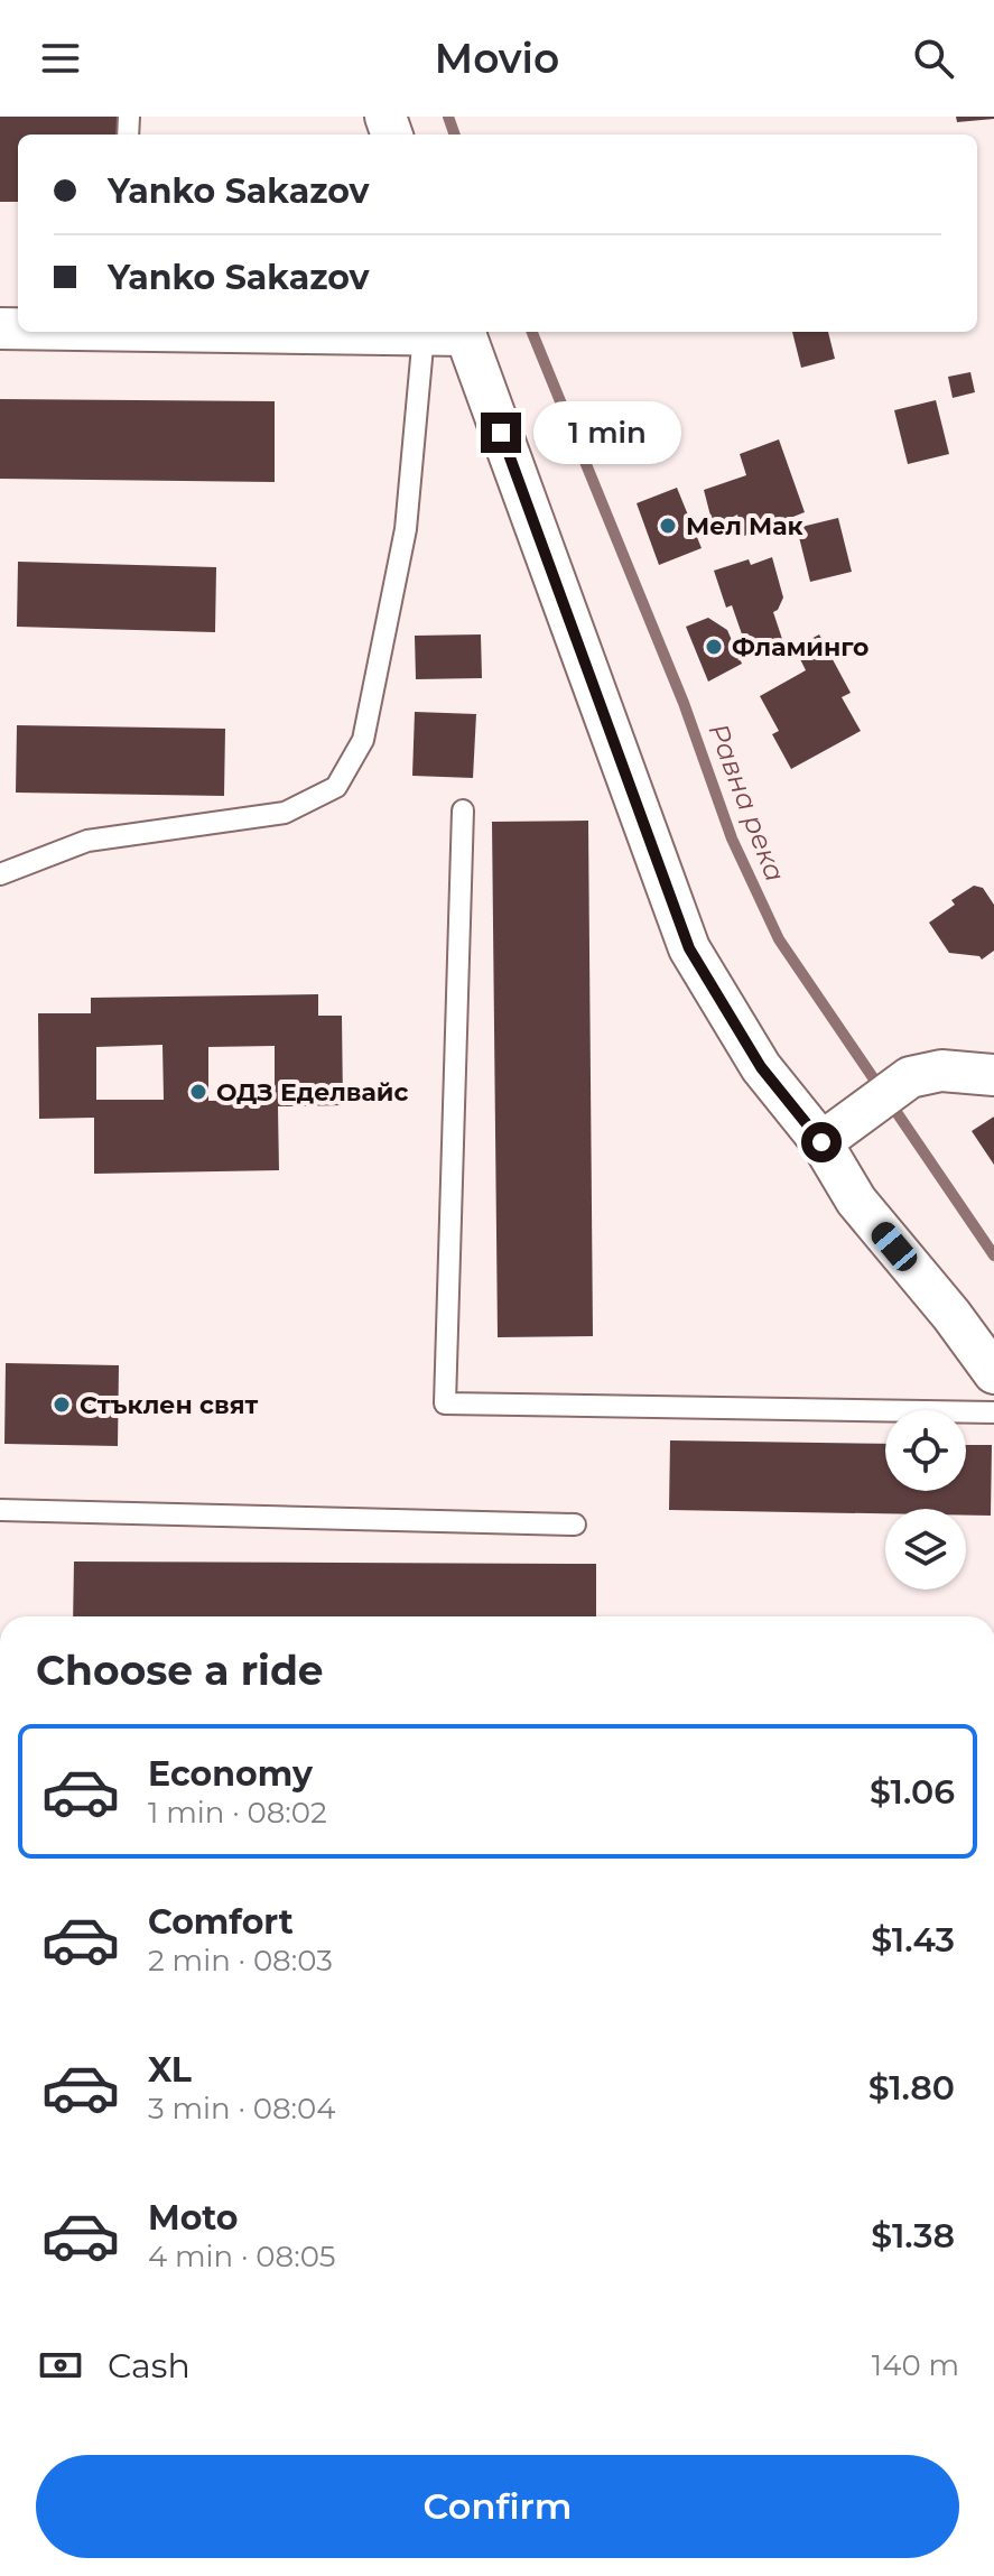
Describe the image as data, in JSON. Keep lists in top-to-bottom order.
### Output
{
  "water": ["Равна река"],
  "places": [
    "Мел Мак",
    "Фламинго",
    "ОДЗ Еделвайс",
    "Стъклен свят"
  ],
  "page": {
    "header": "Movio",
    "banner": ["Yanko Sakazov", "Yanko Sakazov"],
    "bubble": "1 min",
    "heading": "Choose a ride",
    "list": [
      {
        "name": "Economy",
        "note": "1 min · 08:02",
        "value": "$1.06"
      },
      {
        "name": "Comfort",
        "note": "2 min · 08:03",
        "value": "$1.43"
      },
      {
        "name": "XL",
        "note": "3 min · 08:04",
        "value": "$1.80"
      },
      {
        "name": "Moto",
        "note": "4 min · 08:05",
        "value": "$1.38"
      }
    ],
    "pay": ["Cash", "140 m"],
    "buttons": "Confirm"
  }
}
